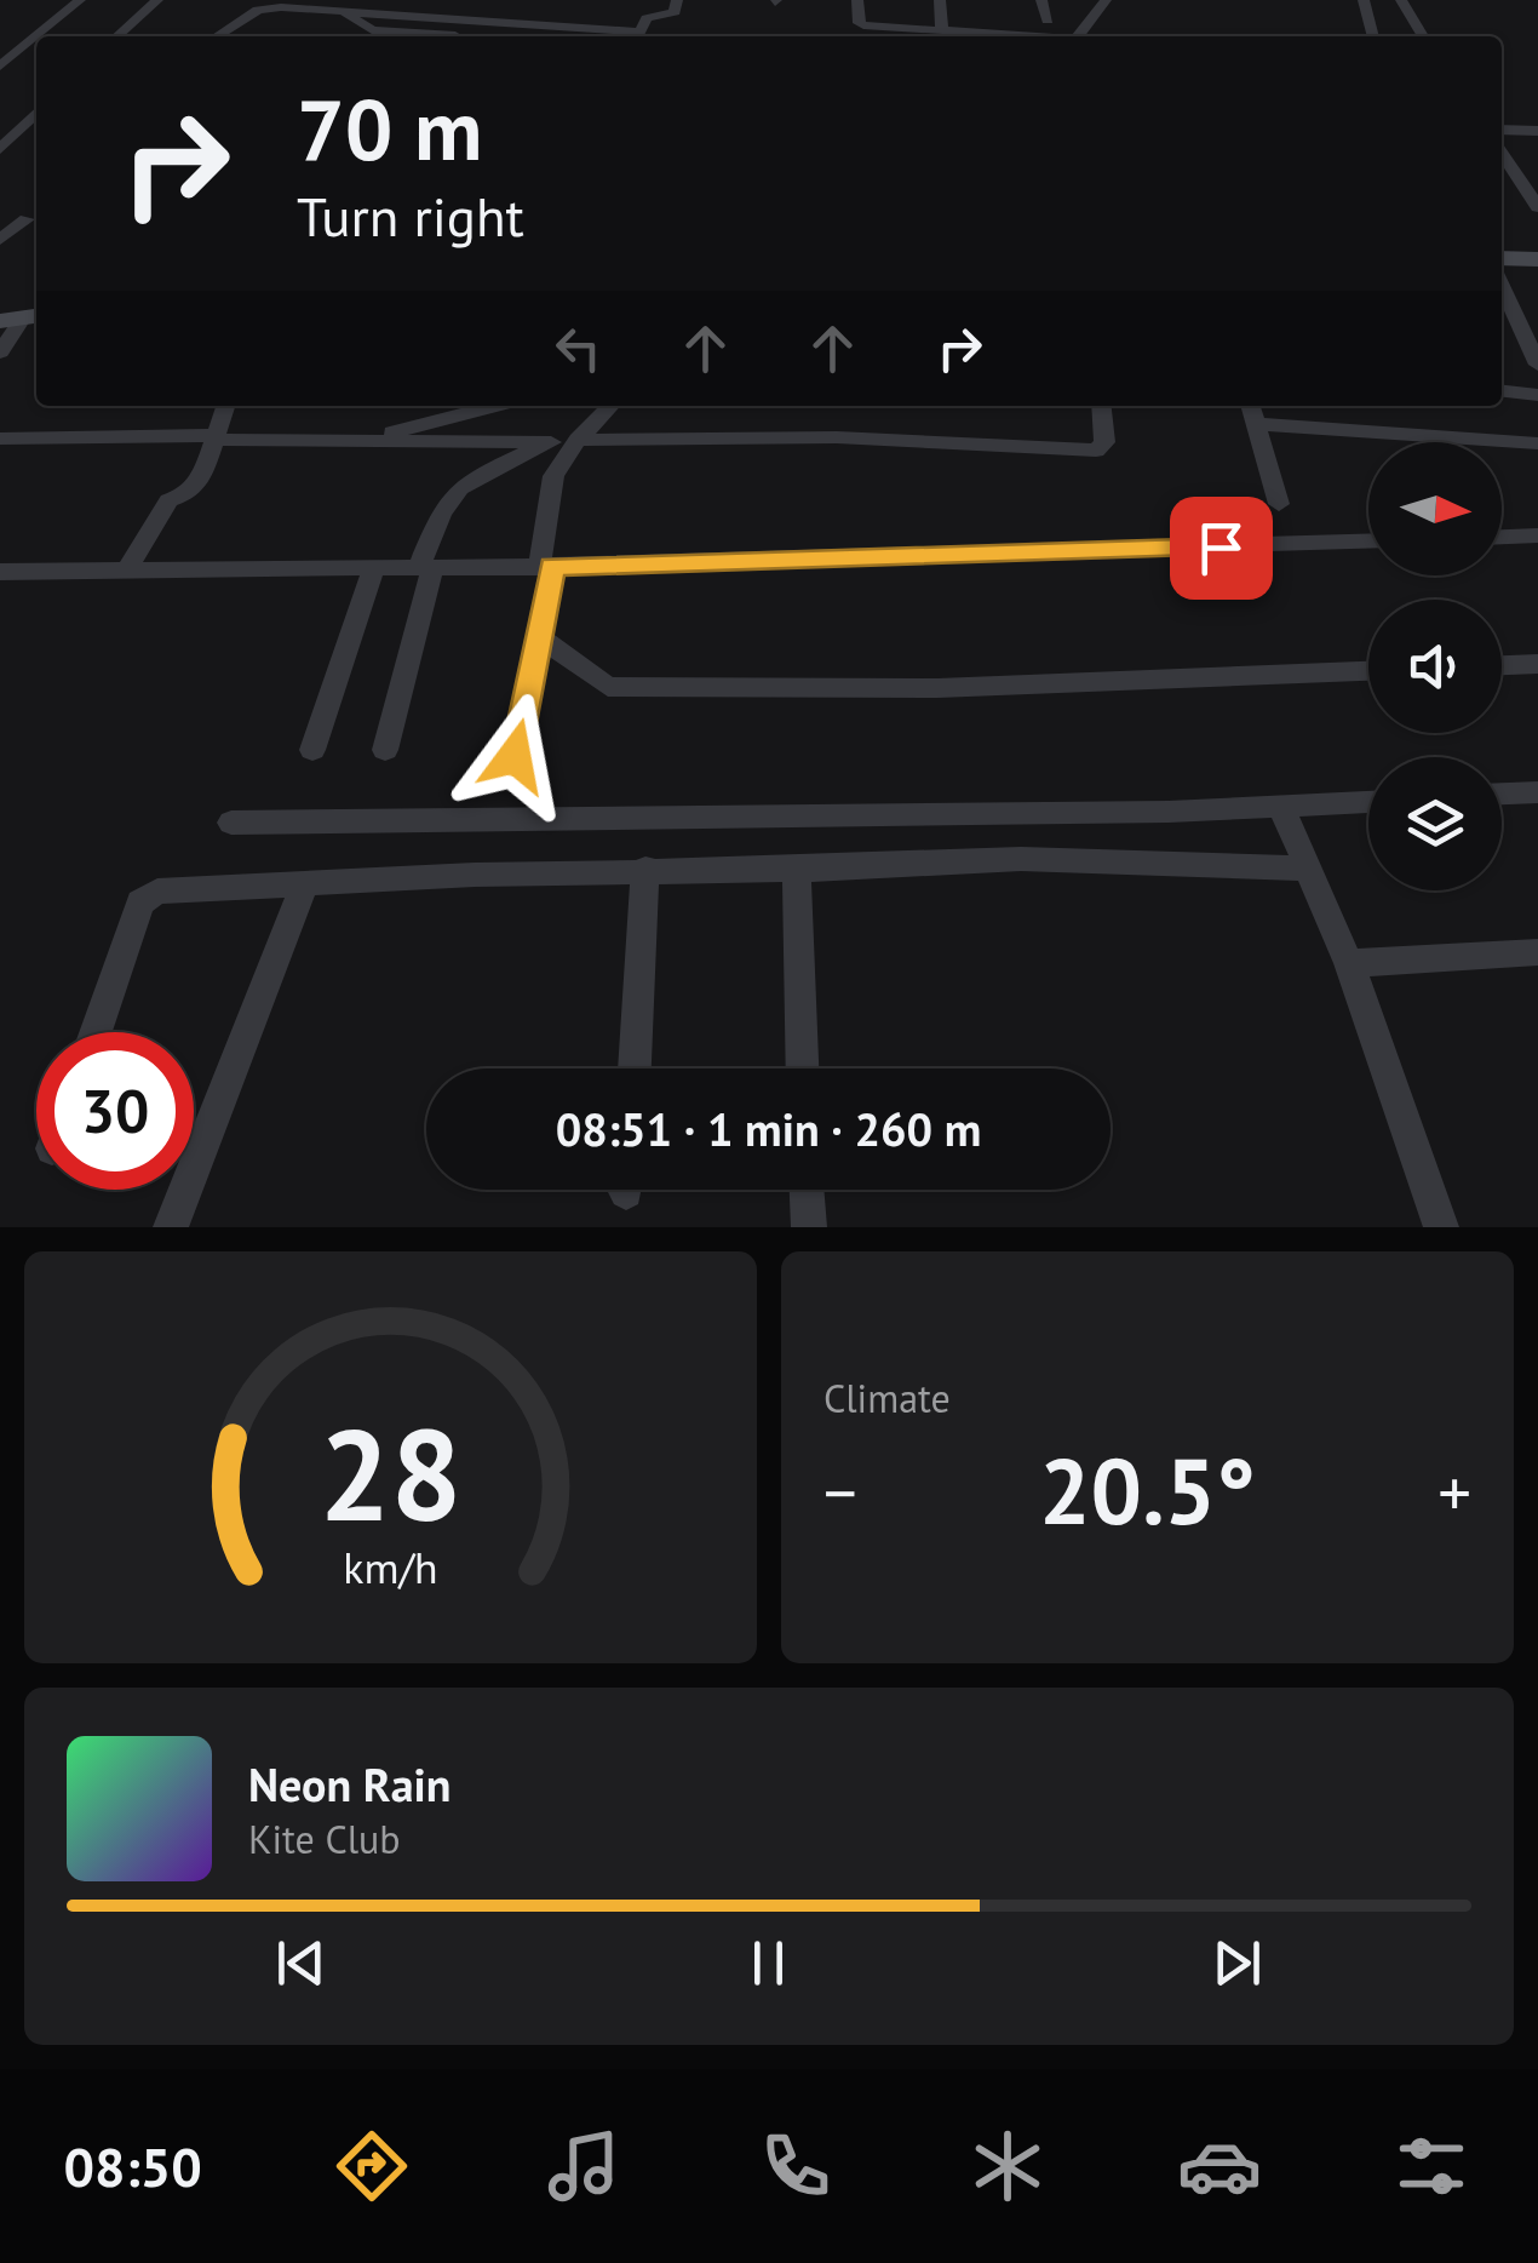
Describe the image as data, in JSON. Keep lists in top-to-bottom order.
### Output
{
  "north": "right",
  "page": {
    "turn": ["70 m", "Turn right"],
    "limit": "30",
    "trip": "08:51 · 1 min · 260 m",
    "tile": "Climate",
    "heat": ["−", "20.5°", "+"],
    "song": ["Neon Rain", "Kite Club"],
    "tabs": "08:50",
    "gauge": ["28", "km/h"]
  }
}
